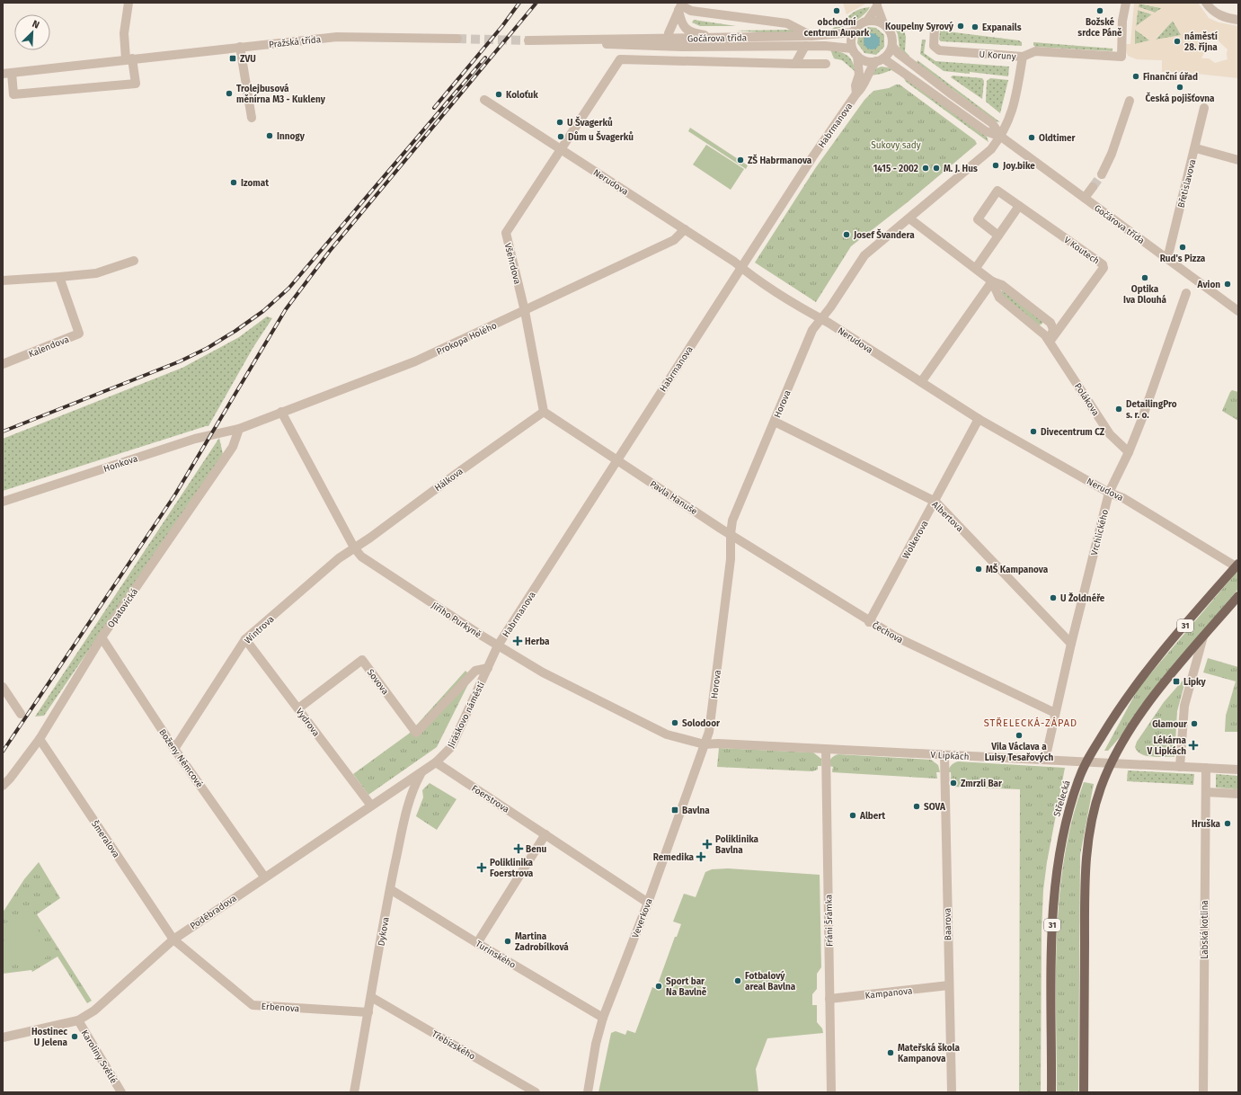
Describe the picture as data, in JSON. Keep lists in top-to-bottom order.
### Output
{
  "streets": {
    "main road": ["31", "Střelecká"],
    "street": [
      "Gočárova třída",
      "Pražská třída",
      "U Koruny",
      "Habrmanova",
      "Nerudova",
      "Břetislavova",
      "V Koutech",
      "Všehrdova",
      "Prokopa Holého",
      "Kalendova",
      "Polákova",
      "Horova",
      "Honkova",
      "Hálkova",
      "Pavla Hanuše",
      "Albertova",
      "Vrchlického",
      "Wolkerova",
      "Opatovická",
      "Jiřího Purkyně",
      "Wintrova",
      "Čechova",
      "Sovova",
      "Jiráskovo náměstí",
      "Vydrova",
      "V Lipkách",
      "Boženy Němcové",
      "Foerstrova",
      "Šmeralova",
      "Poděbradova",
      "Veverkova",
      "Fráni Šrámka",
      "Baarova",
      "Labská kotlina",
      "Dykova",
      "Turinského",
      "Kampanova",
      "Erbenova",
      "Třebízského",
      "Karoliny Světlé"
    ]
  },
  "crossings": [
    ["Gočárova třída", "Habrmanova"],
    ["Gočárova třída", "Břetislavova"],
    ["Gočárova třída", "Horova"],
    ["Habrmanova", "Nerudova"],
    ["Habrmanova", "Pavla Hanuše"],
    ["Habrmanova", "Jiřího Purkyně"],
    ["Habrmanova", "Jiráskovo náměstí"],
    ["Nerudova", "Všehrdova"],
    ["Nerudova", "Prokopa Holého"],
    ["Nerudova", "Horova"],
    ["Nerudova", "Vrchlického"],
    ["Nerudova", "Wolkerova"],
    ["Nerudova", "Střelecká"],
    ["V Koutech", "Polákova"],
    ["Všehrdova", "Prokopa Holého"],
    ["Všehrdova", "Hálkova"],
    ["Prokopa Holého", "Honkova"],
    ["Prokopa Holého", "Opatovická"],
    ["Prokopa Holého", "Jiřího Purkyně"],
    ["Polákova", "Vrchlického"],
    ["Horova", "Pavla Hanuše"],
    ["Horova", "Albertova"],
    ["Horova", "Jiřího Purkyně"],
    ["Horova", "Čechova"],
    ["Horova", "V Lipkách"],
    ["Horova", "Veverkova"],
    ["Honkova", "Opatovická"],
    ["Hálkova", "Jiřího Purkyně"],
    ["Hálkova", "Wintrova"],
    ["Pavla Hanuše", "Čechova"],
    ["Albertova", "Vrchlického"],
    ["Albertova", "Wolkerova"],
    ["Vrchlického", "Čechova"],
    ["Vrchlického", "V Lipkách"],
    ["Wolkerova", "Čechova"],
    ["Opatovická", "Boženy Němcové"],
    ["Opatovická", "Šmeralova"],
    ["Jiřího Purkyně", "Wintrova"],
    ["Jiřího Purkyně", "Jiráskovo náměstí"],
    ["Jiřího Purkyně", "V Lipkách"],
    ["Jiřího Purkyně", "Veverkova"],
    ["31", "V Lipkách"],
    ["Wintrova", "Vydrova"],
    ["Wintrova", "Boženy Němcové"],
    ["Sovova", "Jiráskovo náměstí"],
    ["Sovova", "Vydrova"],
    ["Jiráskovo náměstí", "Foerstrova"],
    ["Jiráskovo náměstí", "Poděbradova"],
    ["Jiráskovo náměstí", "Dykova"],
    ["Vydrova", "Poděbradova"],
    ["V Lipkách", "Střelecká"],
    ["V Lipkách", "Veverkova"],
    ["V Lipkách", "Fráni Šrámka"],
    ["V Lipkách", "Baarova"],
    ["V Lipkách", "Labská kotlina"],
    ["Boženy Němcové", "Poděbradova"],
    ["Foerstrova", "Veverkova"],
    ["Šmeralova", "Poděbradova"],
    ["Šmeralova", "Erbenova"],
    ["Poděbradova", "Dykova"],
    ["Poděbradova", "Erbenova"],
    ["Poděbradova", "Karoliny Světlé"],
    ["Veverkova", "Turinského"],
    ["Fráni Šrámka", "Kampanova"],
    ["Baarova", "Kampanova"],
    ["Dykova", "Turinského"],
    ["Dykova", "Erbenova"],
    ["Dykova", "Třebízského"]
  ],
  "districts": ["STŘELECKÁ-ZÁPAD"],
  "parks": ["Sukovy sady"],
  "places": {
    "other": [
      "obchodní centrum Aupark",
      "Božské srdce Páně",
      "Koupelny Syrový",
      "Expanails",
      "náměstí 28. října",
      "Finanční úřad",
      "Česká pojišťovna",
      "Trolejbusová měnírna M3 - Kukleny",
      "Koloťuk",
      "U Švagerků",
      "Innogy",
      "Dům u Švagerků",
      "Oldtimer",
      "ZŠ Habrmanova",
      "Joy.bike",
      "1415 - 2002",
      "M. J. Hus",
      "Izomat",
      "Josef Švandera",
      "Rud's Pizza",
      "Optika Iva Dlouhá",
      "Avion",
      "DetailingPro s. r. o.",
      "Divecentrum CZ",
      "MŠ Kampanova",
      "U Žoldnéře",
      "Solodoor",
      "Glamour",
      "Vila Václava a Luisy Tesařových",
      "Zmrzli Bar",
      "SOVA",
      "Albert",
      "Hruška",
      "Martina Zadrobílková",
      "Fotbalový areal Bavlna",
      "Sport bar Na Bavlně",
      "Hostinec U Jelena",
      "Mateřská škola Kampanova"
    ],
    "transit": ["ZVU", "Lipky", "Bavlna"],
    "health": [
      "Herba",
      "Lékárna V Lipkách",
      "Poliklinika Bavlna",
      "Benu",
      "Remedika",
      "Poliklinika Foerstrova"
    ]
  },
  "north": "top right"
}
